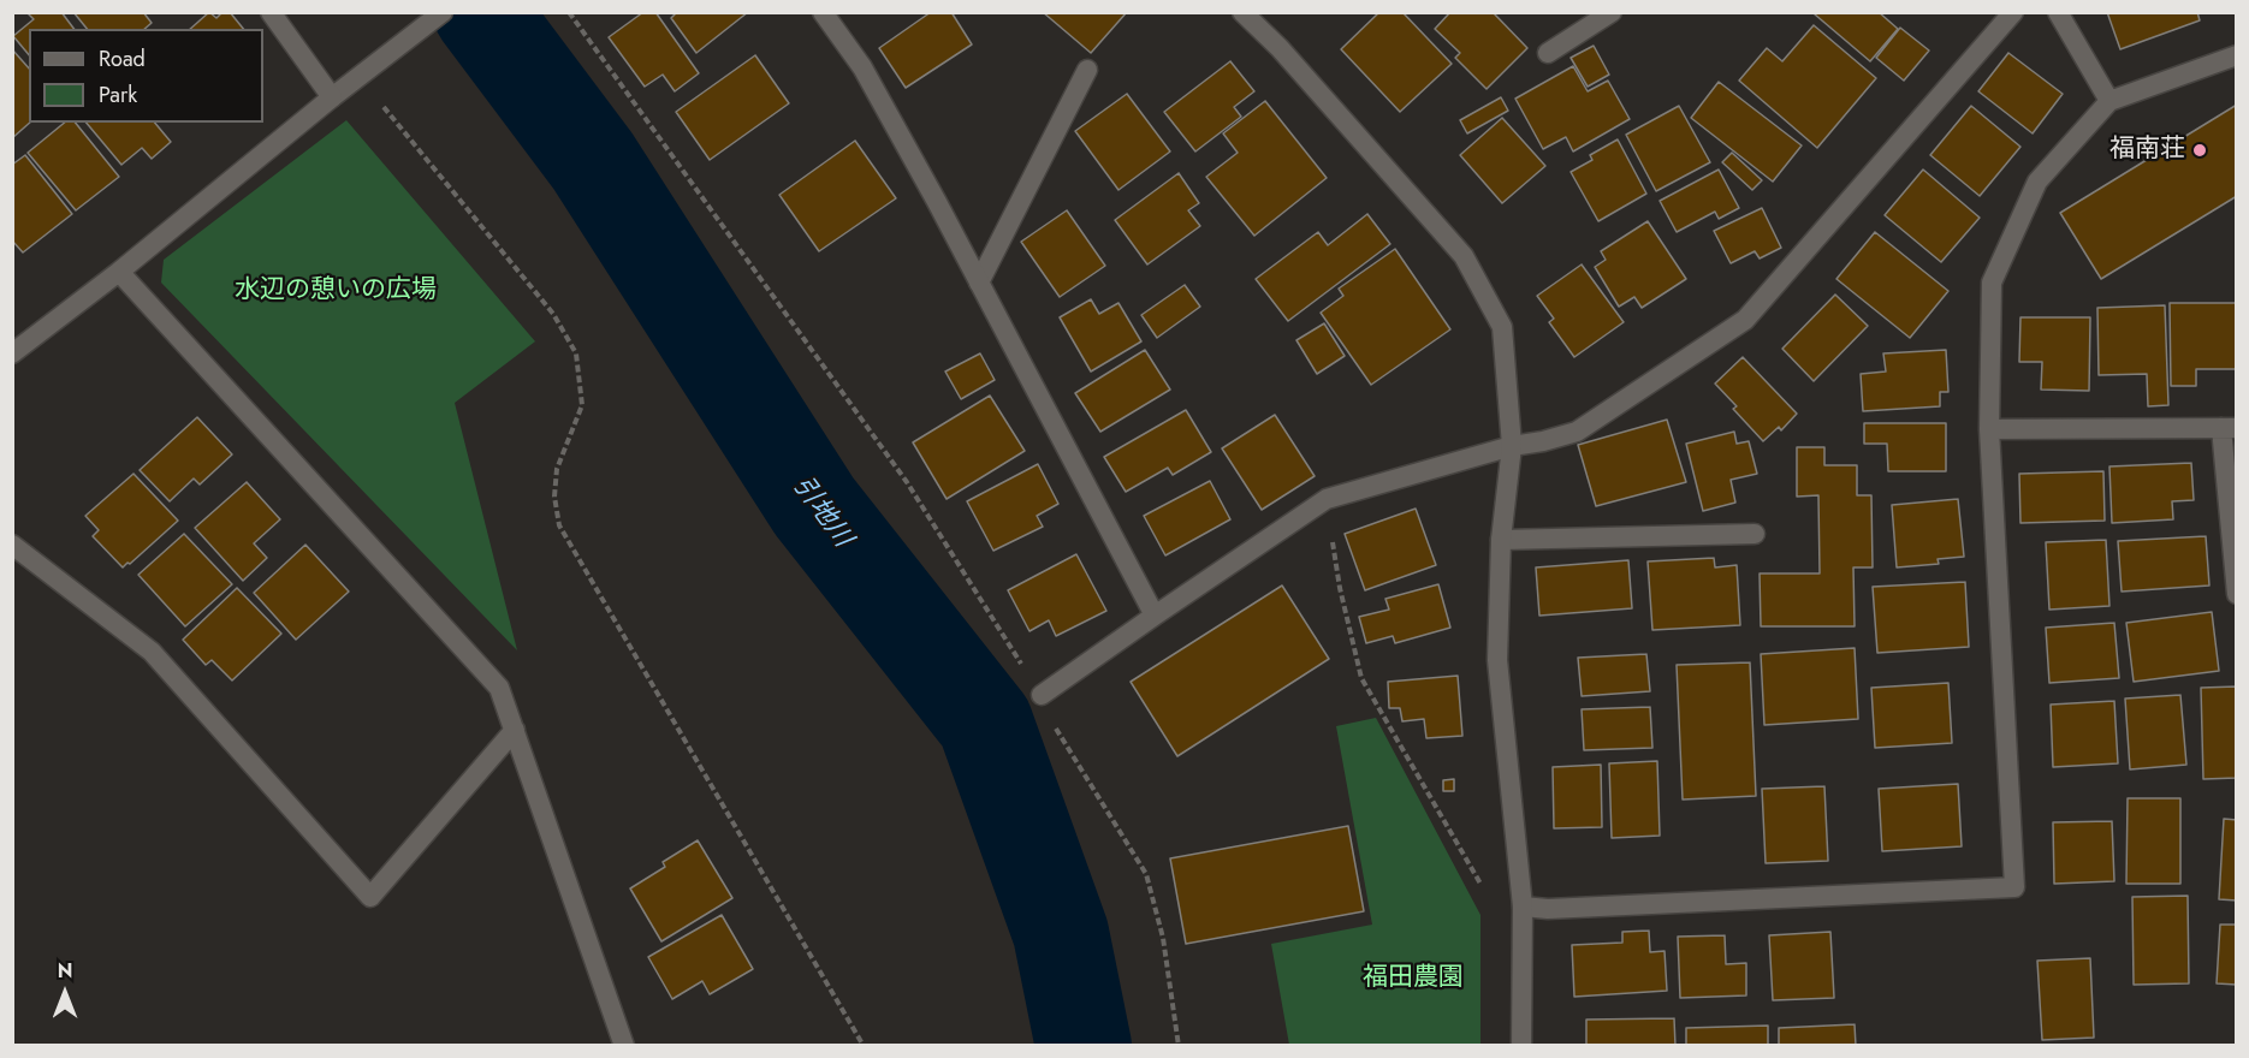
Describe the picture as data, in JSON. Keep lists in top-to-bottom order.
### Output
{
  "water": ["引地川"],
  "parks": ["水辺の憩いの広場", "福田農園"],
  "places": ["福南荘"],
  "legend": ["Road", "Park"],
  "north": "top"
}
